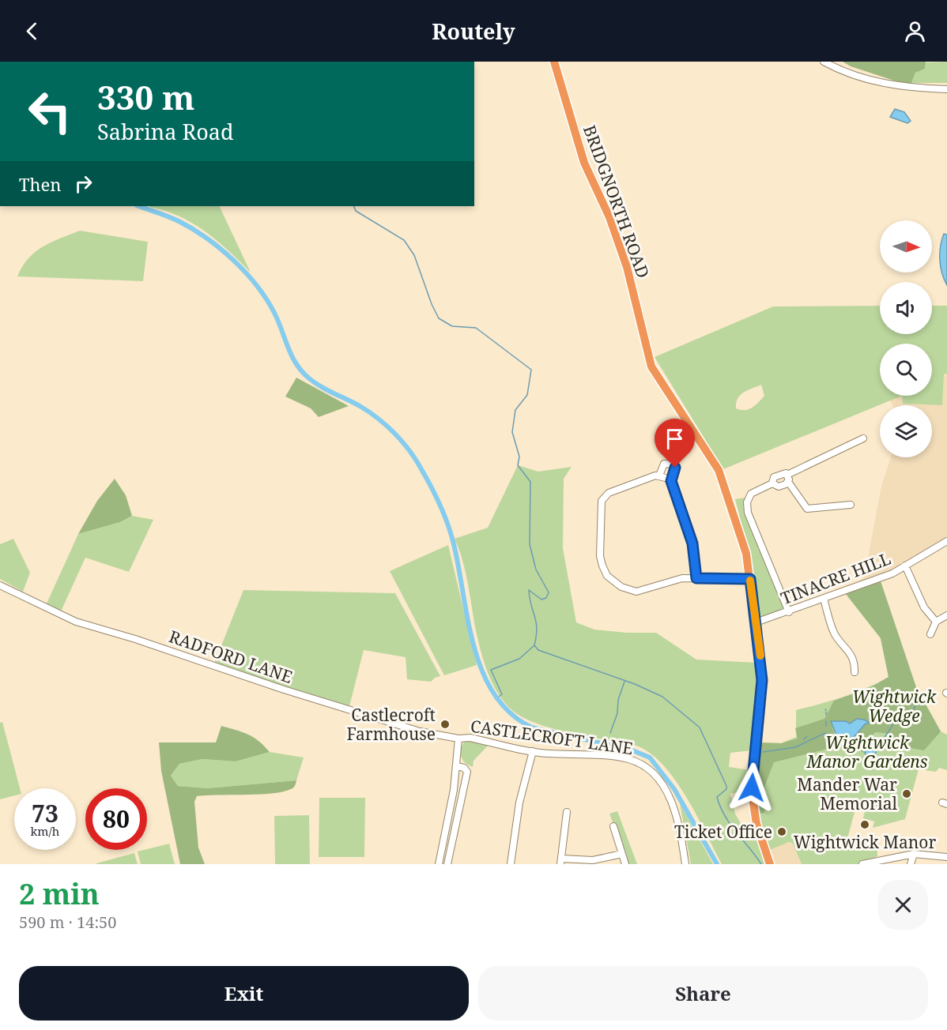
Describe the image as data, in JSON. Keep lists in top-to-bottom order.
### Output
{
  "streets": {
    "highway": ["BRIDGNORTH ROAD"],
    "street": ["TINACRE HILL", "RADFORD LANE", "CASTLECROFT LANE"]
  },
  "crossings": [
    ["BRIDGNORTH ROAD", "TINACRE HILL"],
    ["RADFORD LANE", "CASTLECROFT LANE"]
  ],
  "parks": ["Wightwick Wedge", "Wightwick Manor Gardens"],
  "places": [
    "Castlecroft Farmhouse",
    "Mander War Memorial",
    "Wightwick Manor",
    "Ticket Office"
  ],
  "north": "right",
  "page": {
    "header": "Routely",
    "turn": ["330 m", "Sabrina Road"],
    "then": "Then",
    "speed": "73 km/h",
    "limit": "80",
    "heading": ["2 min", "590 m · 14:50"],
    "buttons": ["Exit", "Share"]
  }
}
